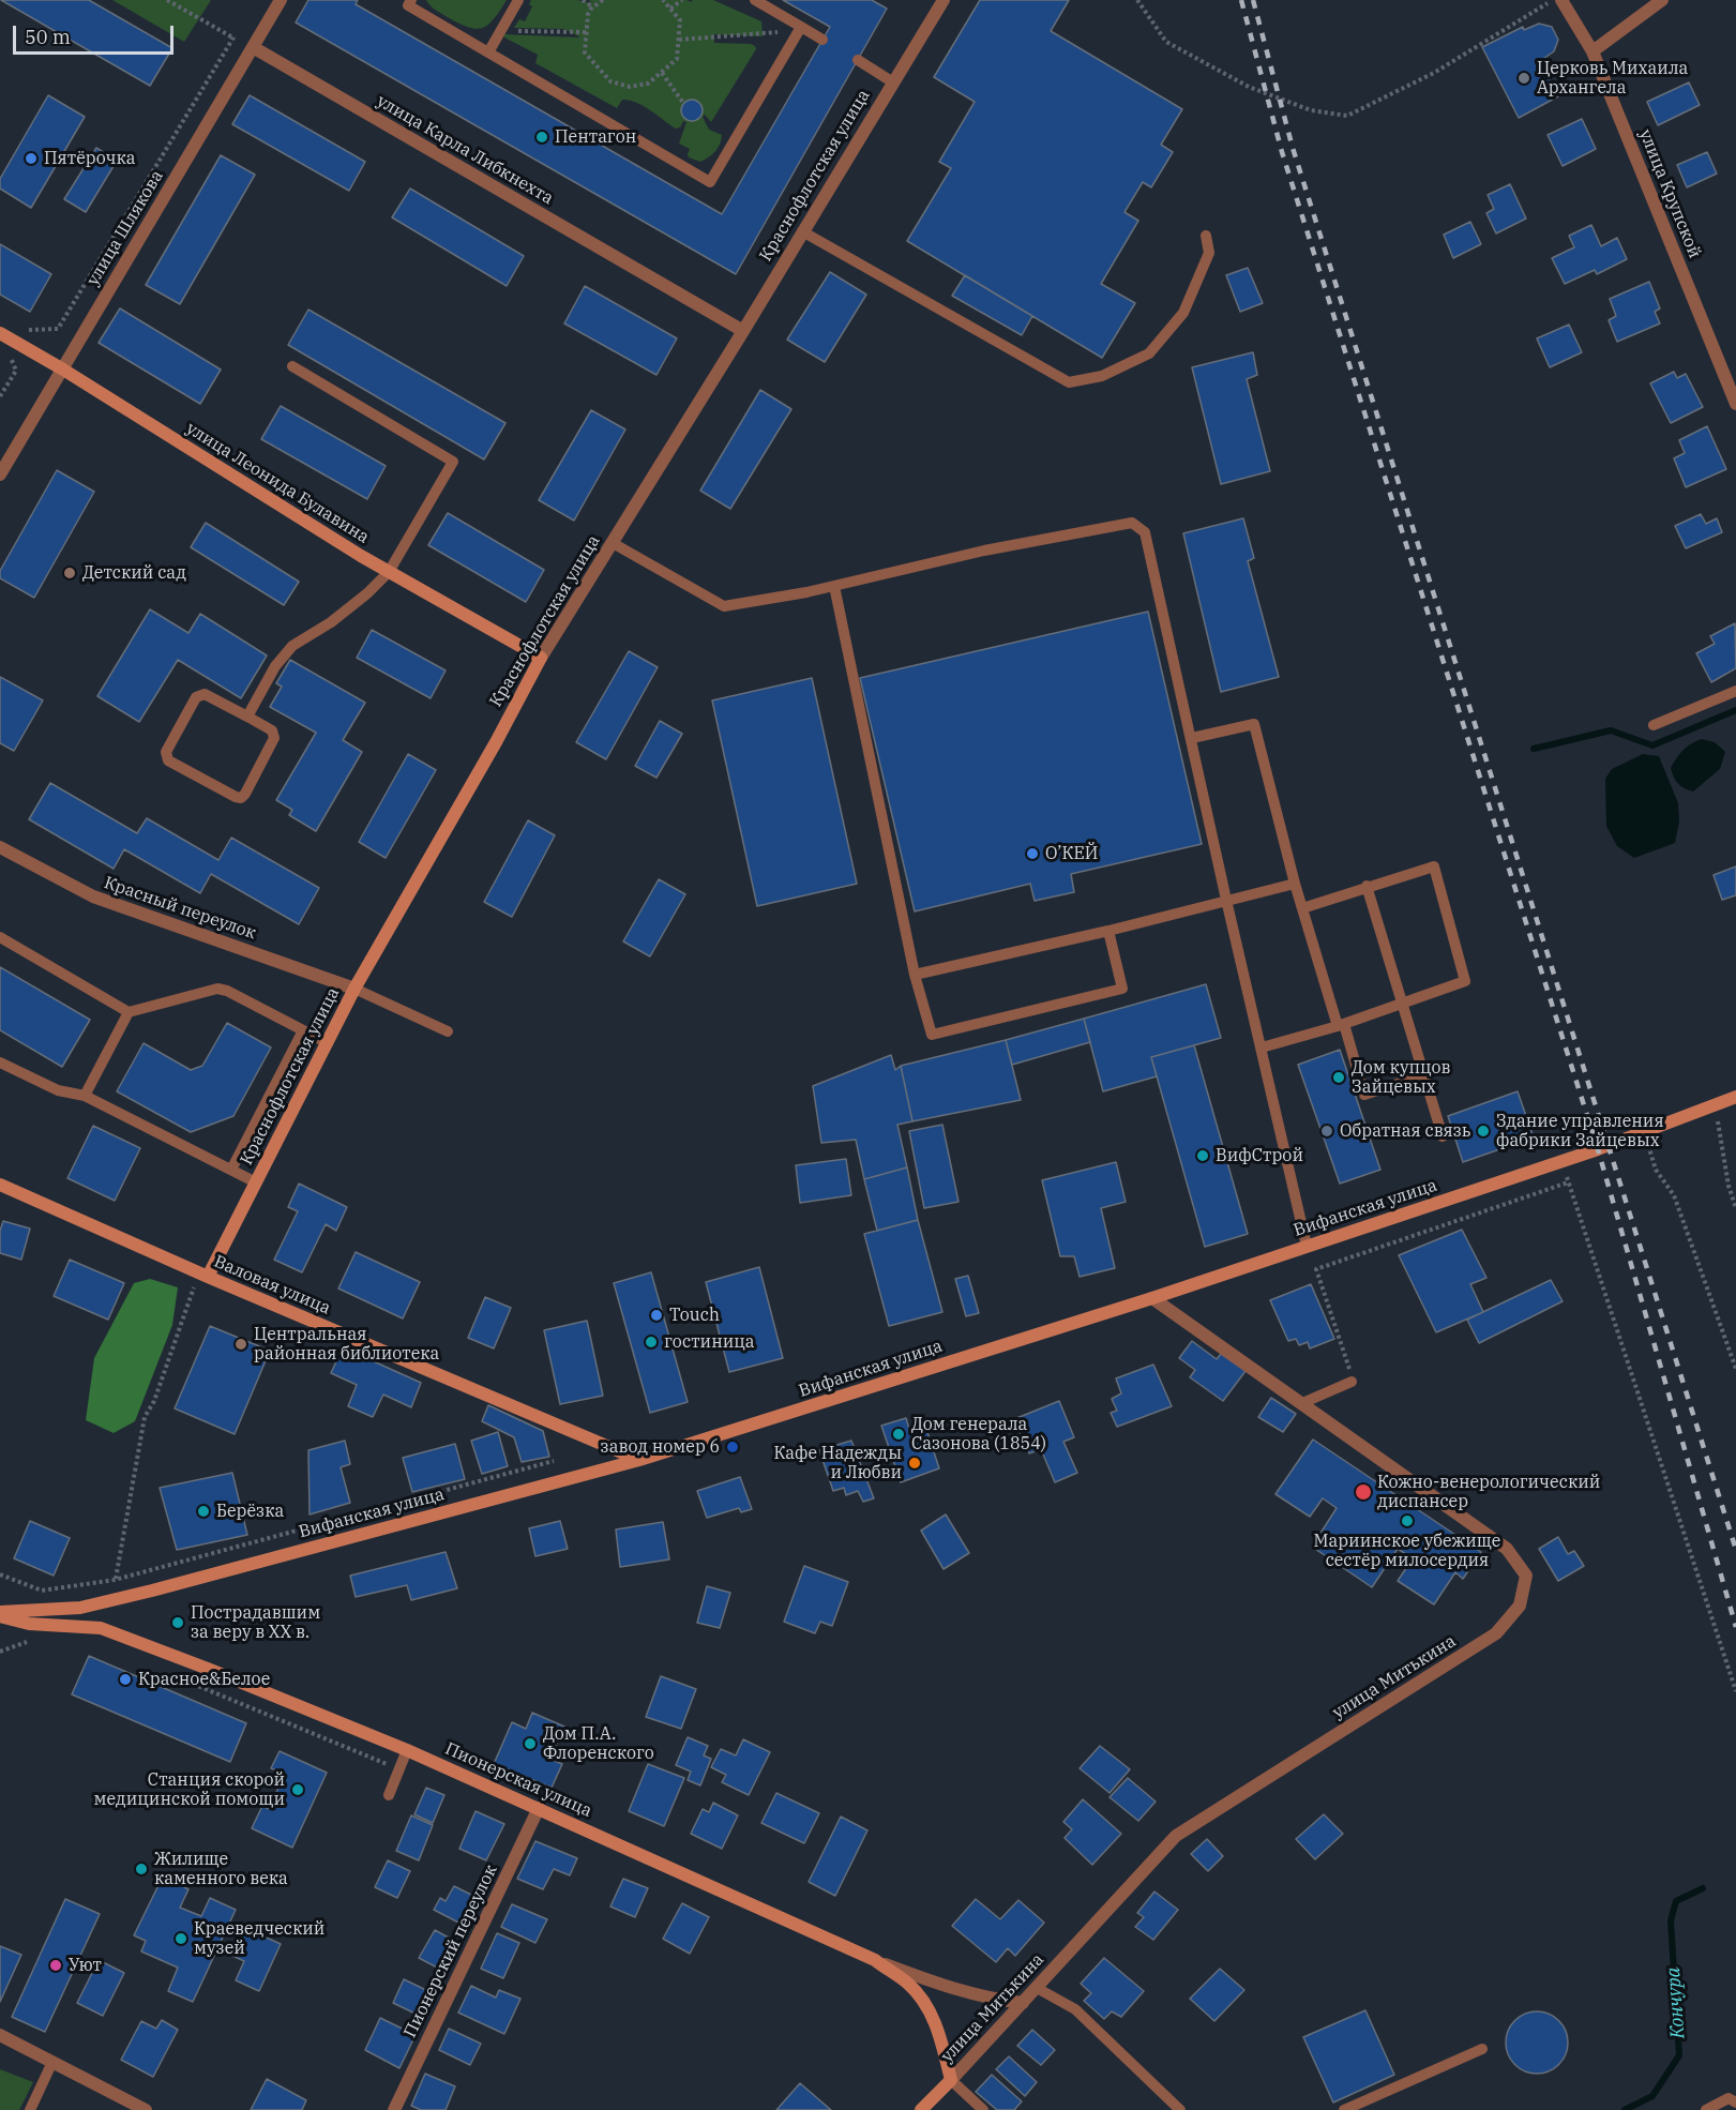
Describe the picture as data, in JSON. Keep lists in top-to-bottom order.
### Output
{
  "streets": {
    "main road": [
      "Краснофлотская улица",
      "улица Леонида Булавина",
      "Вифанская улица",
      "Валовая улица",
      "улица Митькина",
      "Пионерская улица"
    ],
    "street": [
      "улица Карла Либкнехта",
      "улица Крупской",
      "улица Шлякова",
      "Красный переулок",
      "Пионерский переулок"
    ]
  },
  "crossings": [
    ["улица Карла Либкнехта", "Краснофлотская улица"],
    ["улица Карла Либкнехта", "улица Шлякова"],
    ["Краснофлотская улица", "улица Леонида Булавина"],
    ["Краснофлотская улица", "Красный переулок"],
    ["Краснофлотская улица", "Валовая улица"],
    ["улица Шлякова", "улица Леонида Булавина"],
    ["Вифанская улица", "Валовая улица"],
    ["Вифанская улица", "улица Митькина"],
    ["Вифанская улица", "Пионерская улица"],
    ["улица Митькина", "Пионерская улица"],
    ["Пионерская улица", "Пионерский переулок"]
  ],
  "water": ["Кончура"],
  "places": [
    "Церковь Михаила Архангела",
    "Пентагон",
    "Пятёрочка",
    "Детский сад",
    "О’КЕЙ",
    "Дом купцов Зайцевых",
    "Обратная связь",
    "Здание управления фабрики Зайцевых",
    "ВифСтрой",
    "Touch",
    "гостиница",
    "Центральная районная библиотека",
    "Дом генерала Сазонова (1854)",
    "завод номер 6",
    "Кафе Надежды и Любви",
    "Кожно-венерологический диспансер",
    "Берёзка",
    "Мариинское убежище сестёр милосердия",
    "Пострадавшим за веру в XX в.",
    "Красное&Белое",
    "Дом П.А. Флоренского",
    "Станция скорой медицинской помощи",
    "Жилище каменного века",
    "Краеведческий музей",
    "Уют"
  ],
  "scale_bar": "50 m"
}
